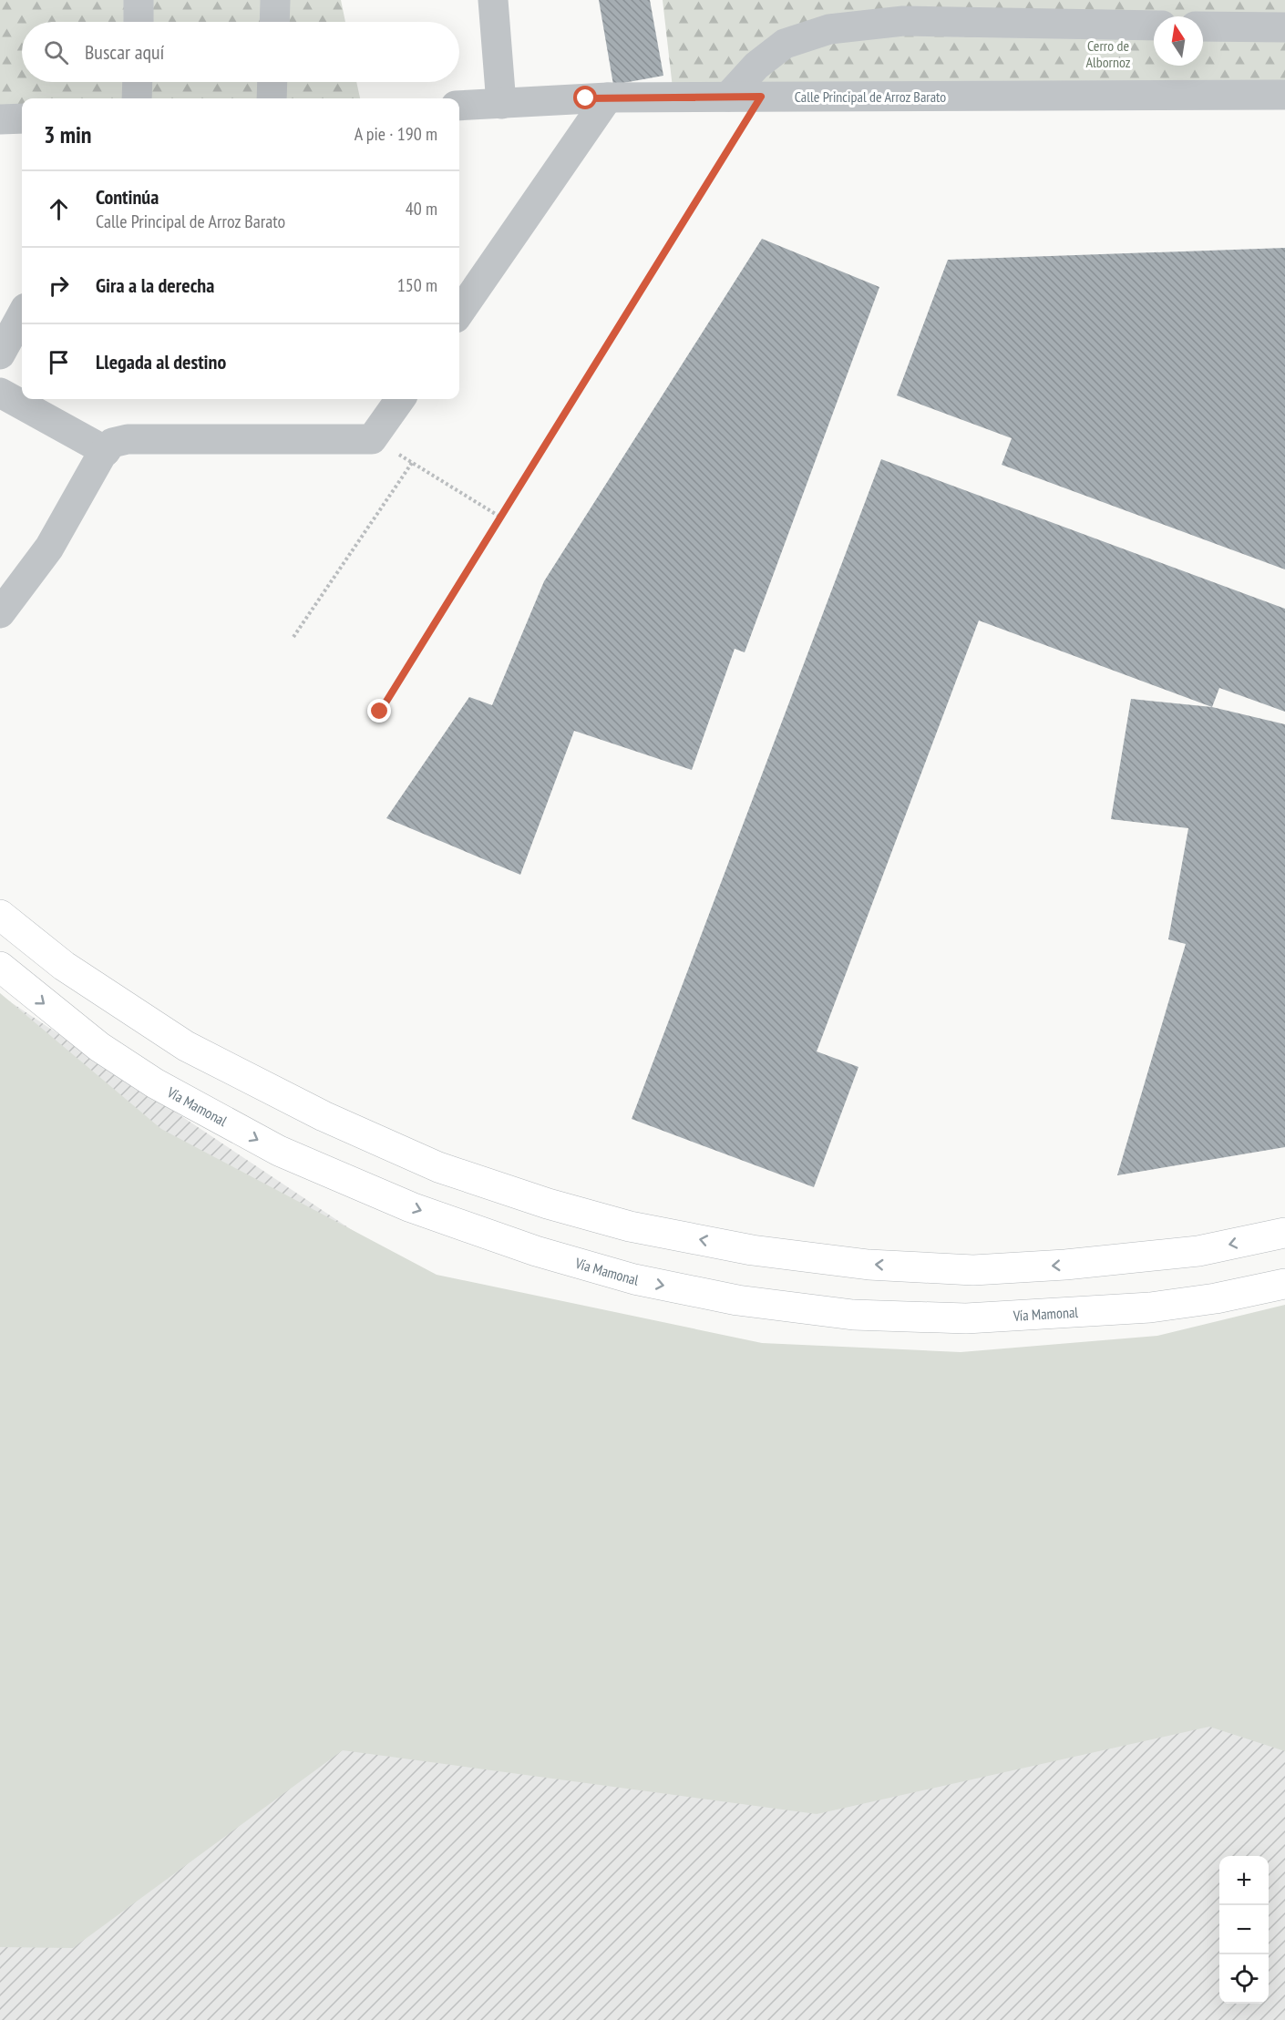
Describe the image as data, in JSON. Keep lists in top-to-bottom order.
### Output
{
  "streets": {
    "main road": ["Vía Mamonal"],
    "street": ["Calle Principal de Arroz Barato"]
  },
  "parks": ["Cerro de Albornoz"],
  "north": "top",
  "page": {
    "search": "Buscar aquí",
    "heading": ["3 min", "A pie · 190 m"],
    "list": [
      ["Continúa", "Calle Principal de Arroz Barato", "40 m"],
      ["Gira a la derecha", "150 m"],
      "Llegada al destino"
    ],
    "map_buttons": ["+", "−"]
  }
}
